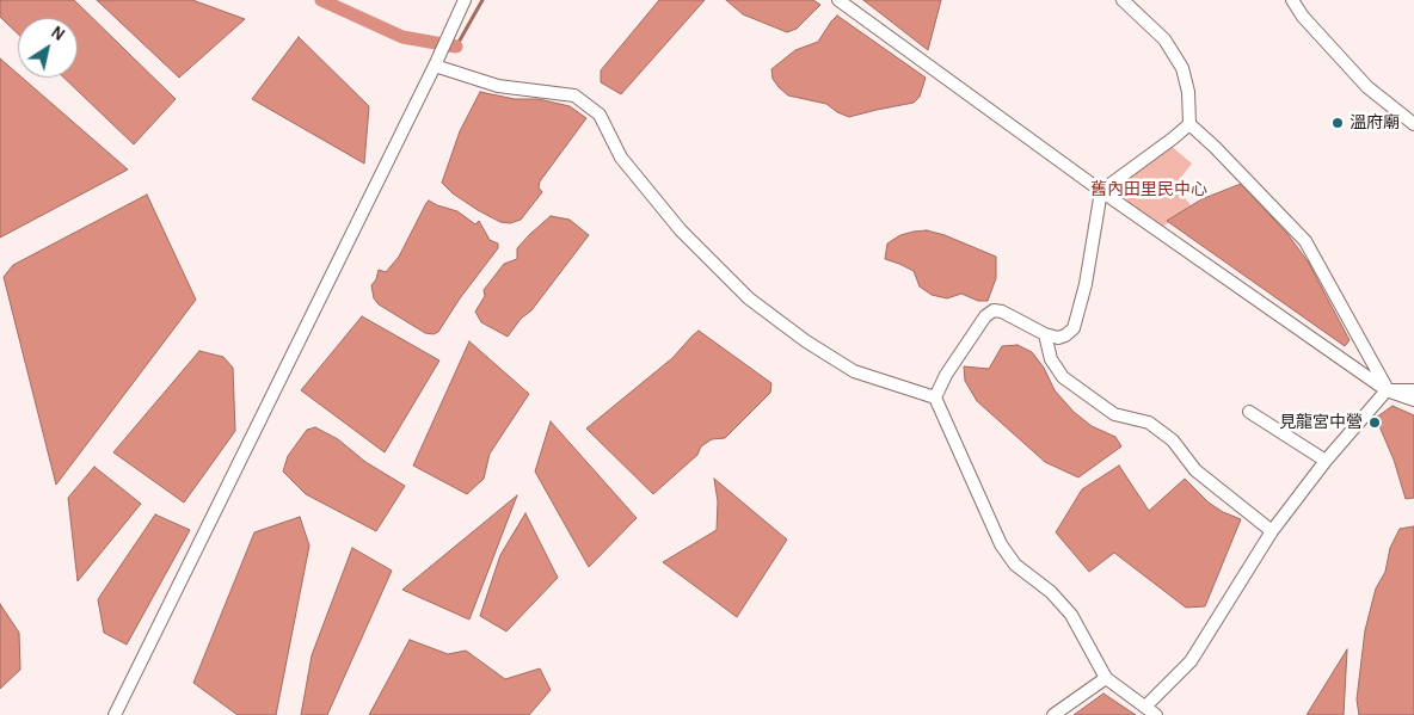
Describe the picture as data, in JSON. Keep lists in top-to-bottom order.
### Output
{
  "parks": ["舊內田里民中心"],
  "places": ["溫府廟", "見龍宮中營"],
  "north": "top right"
}
